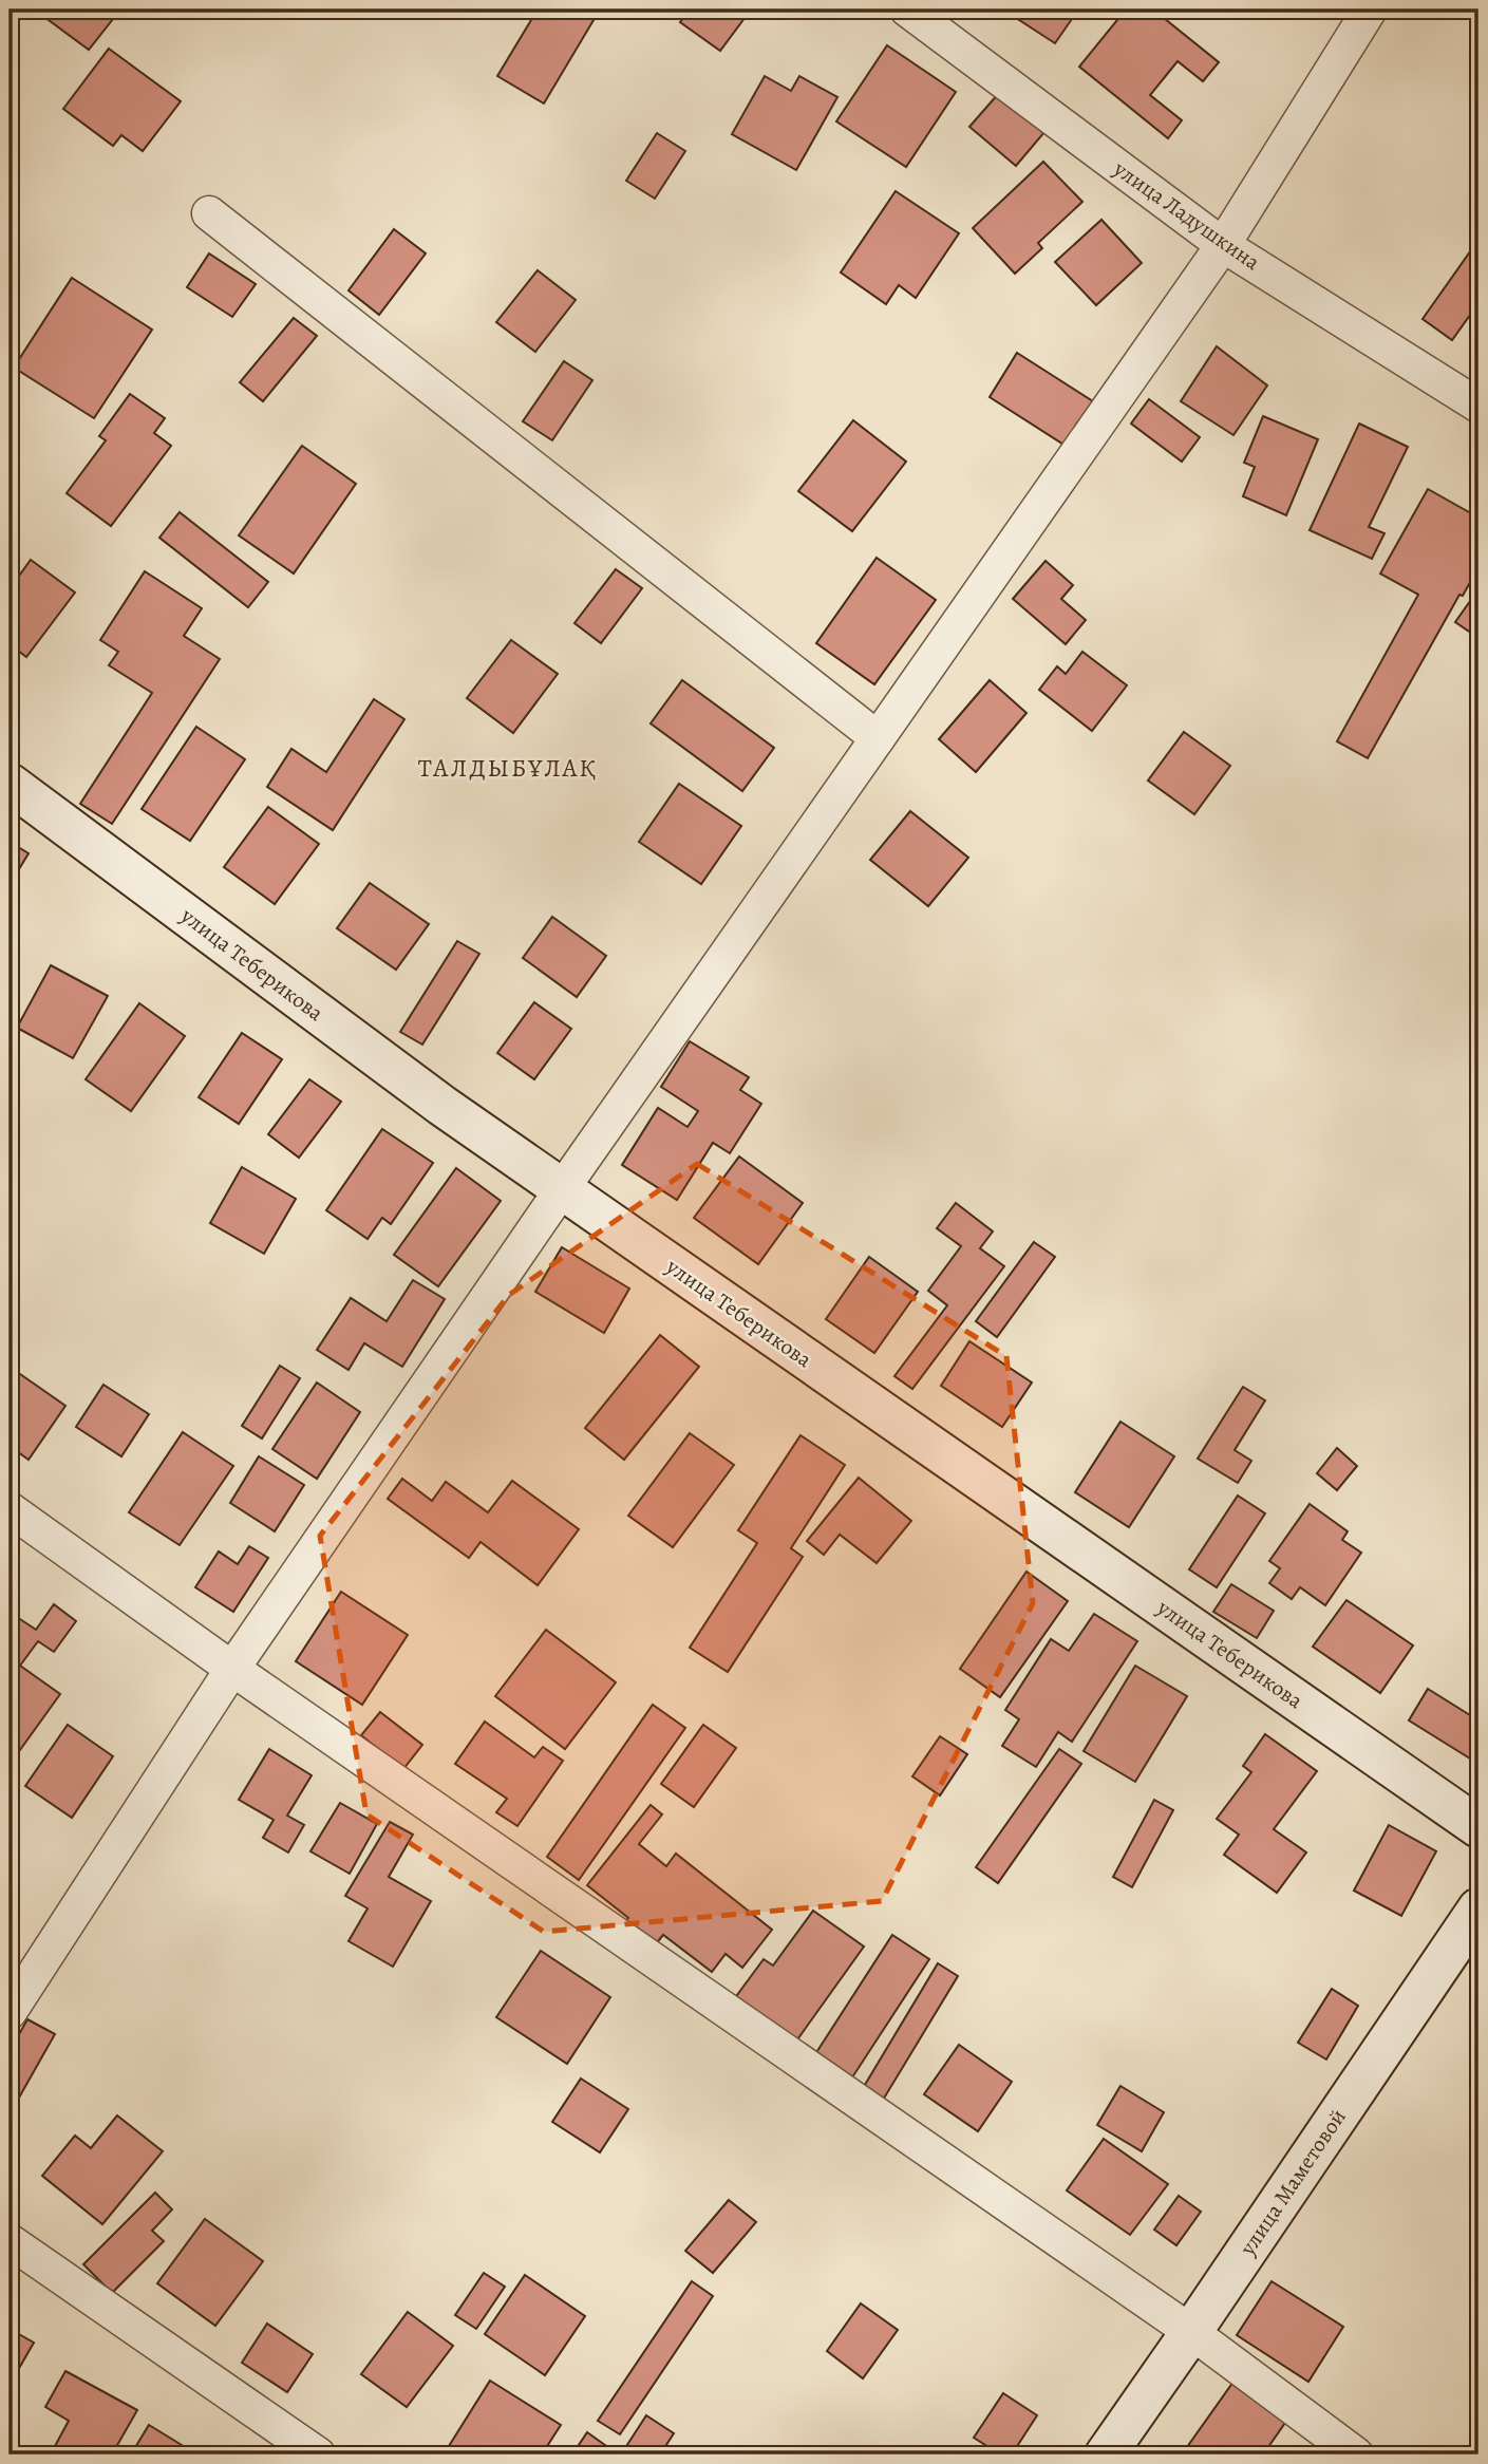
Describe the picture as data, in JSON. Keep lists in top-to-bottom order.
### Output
{
  "streets": {
    "street": ["улица Ладушкина", "улица Теберикова", "улица Маметовой"]
  },
  "districts": ["ТАЛДЫБҰЛАҚ"]
}
